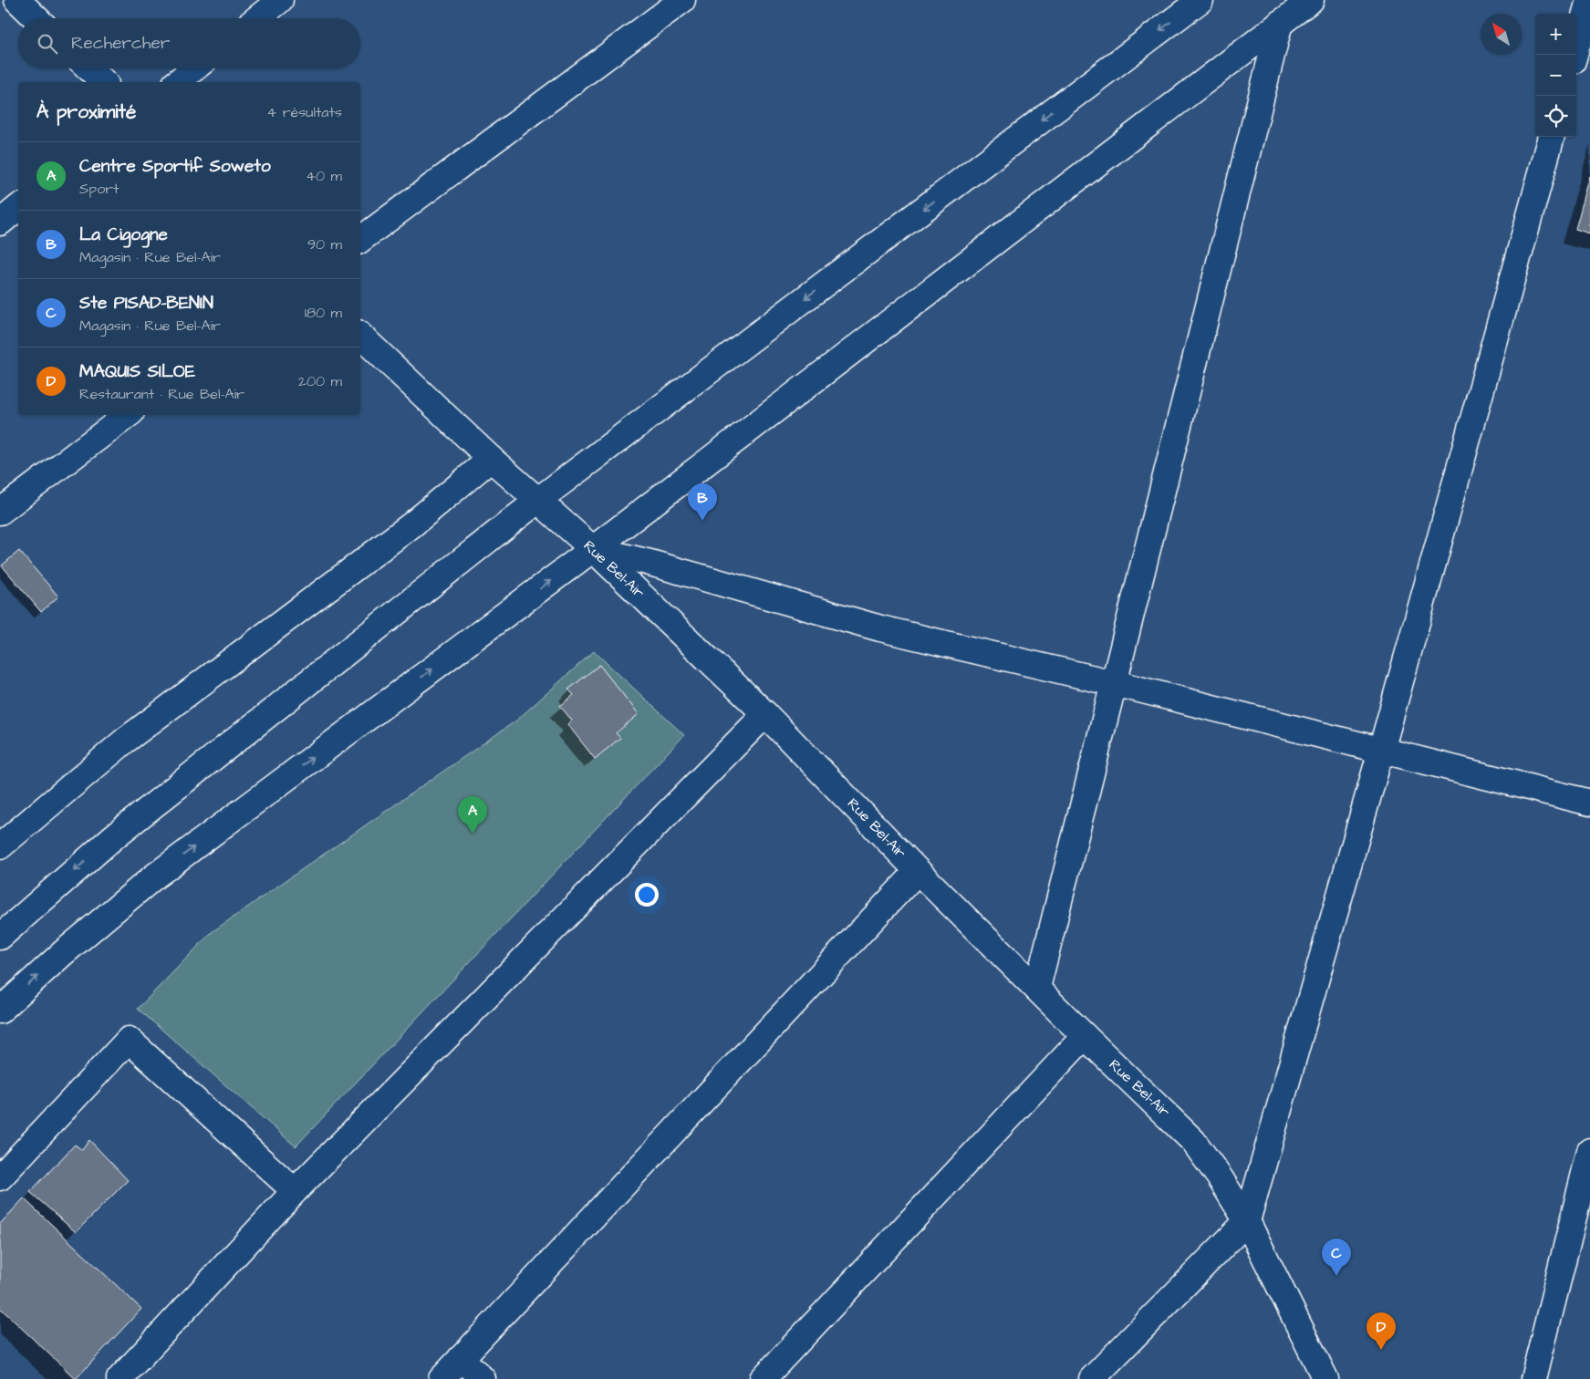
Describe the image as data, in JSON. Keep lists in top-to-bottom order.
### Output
{
  "streets": {
    "street": ["Rue Bel-Air"]
  },
  "north": "top left",
  "page": {
    "map_buttons": ["+", "−"],
    "search": "Rechercher",
    "heading": ["À proximité", "4 résultats"],
    "list": [
      {
        "mark": "A",
        "name": "Centre Sportif Soweto",
        "note": "Sport",
        "value": "40 m"
      },
      {
        "mark": "B",
        "name": "La Cigogne",
        "note": "Magasin · Rue Bel-Air",
        "value": "90 m"
      },
      {
        "mark": "C",
        "name": "Ste PISAD-BENIN",
        "note": "Magasin · Rue Bel-Air",
        "value": "180 m"
      },
      {
        "mark": "D",
        "name": "MAQUIS SILOE",
        "note": "Restaurant · Rue Bel-Air",
        "value": "200 m"
      }
    ],
    "pins": [
      "B",
      "A",
      "C",
      "D"
    ]
  }
}
